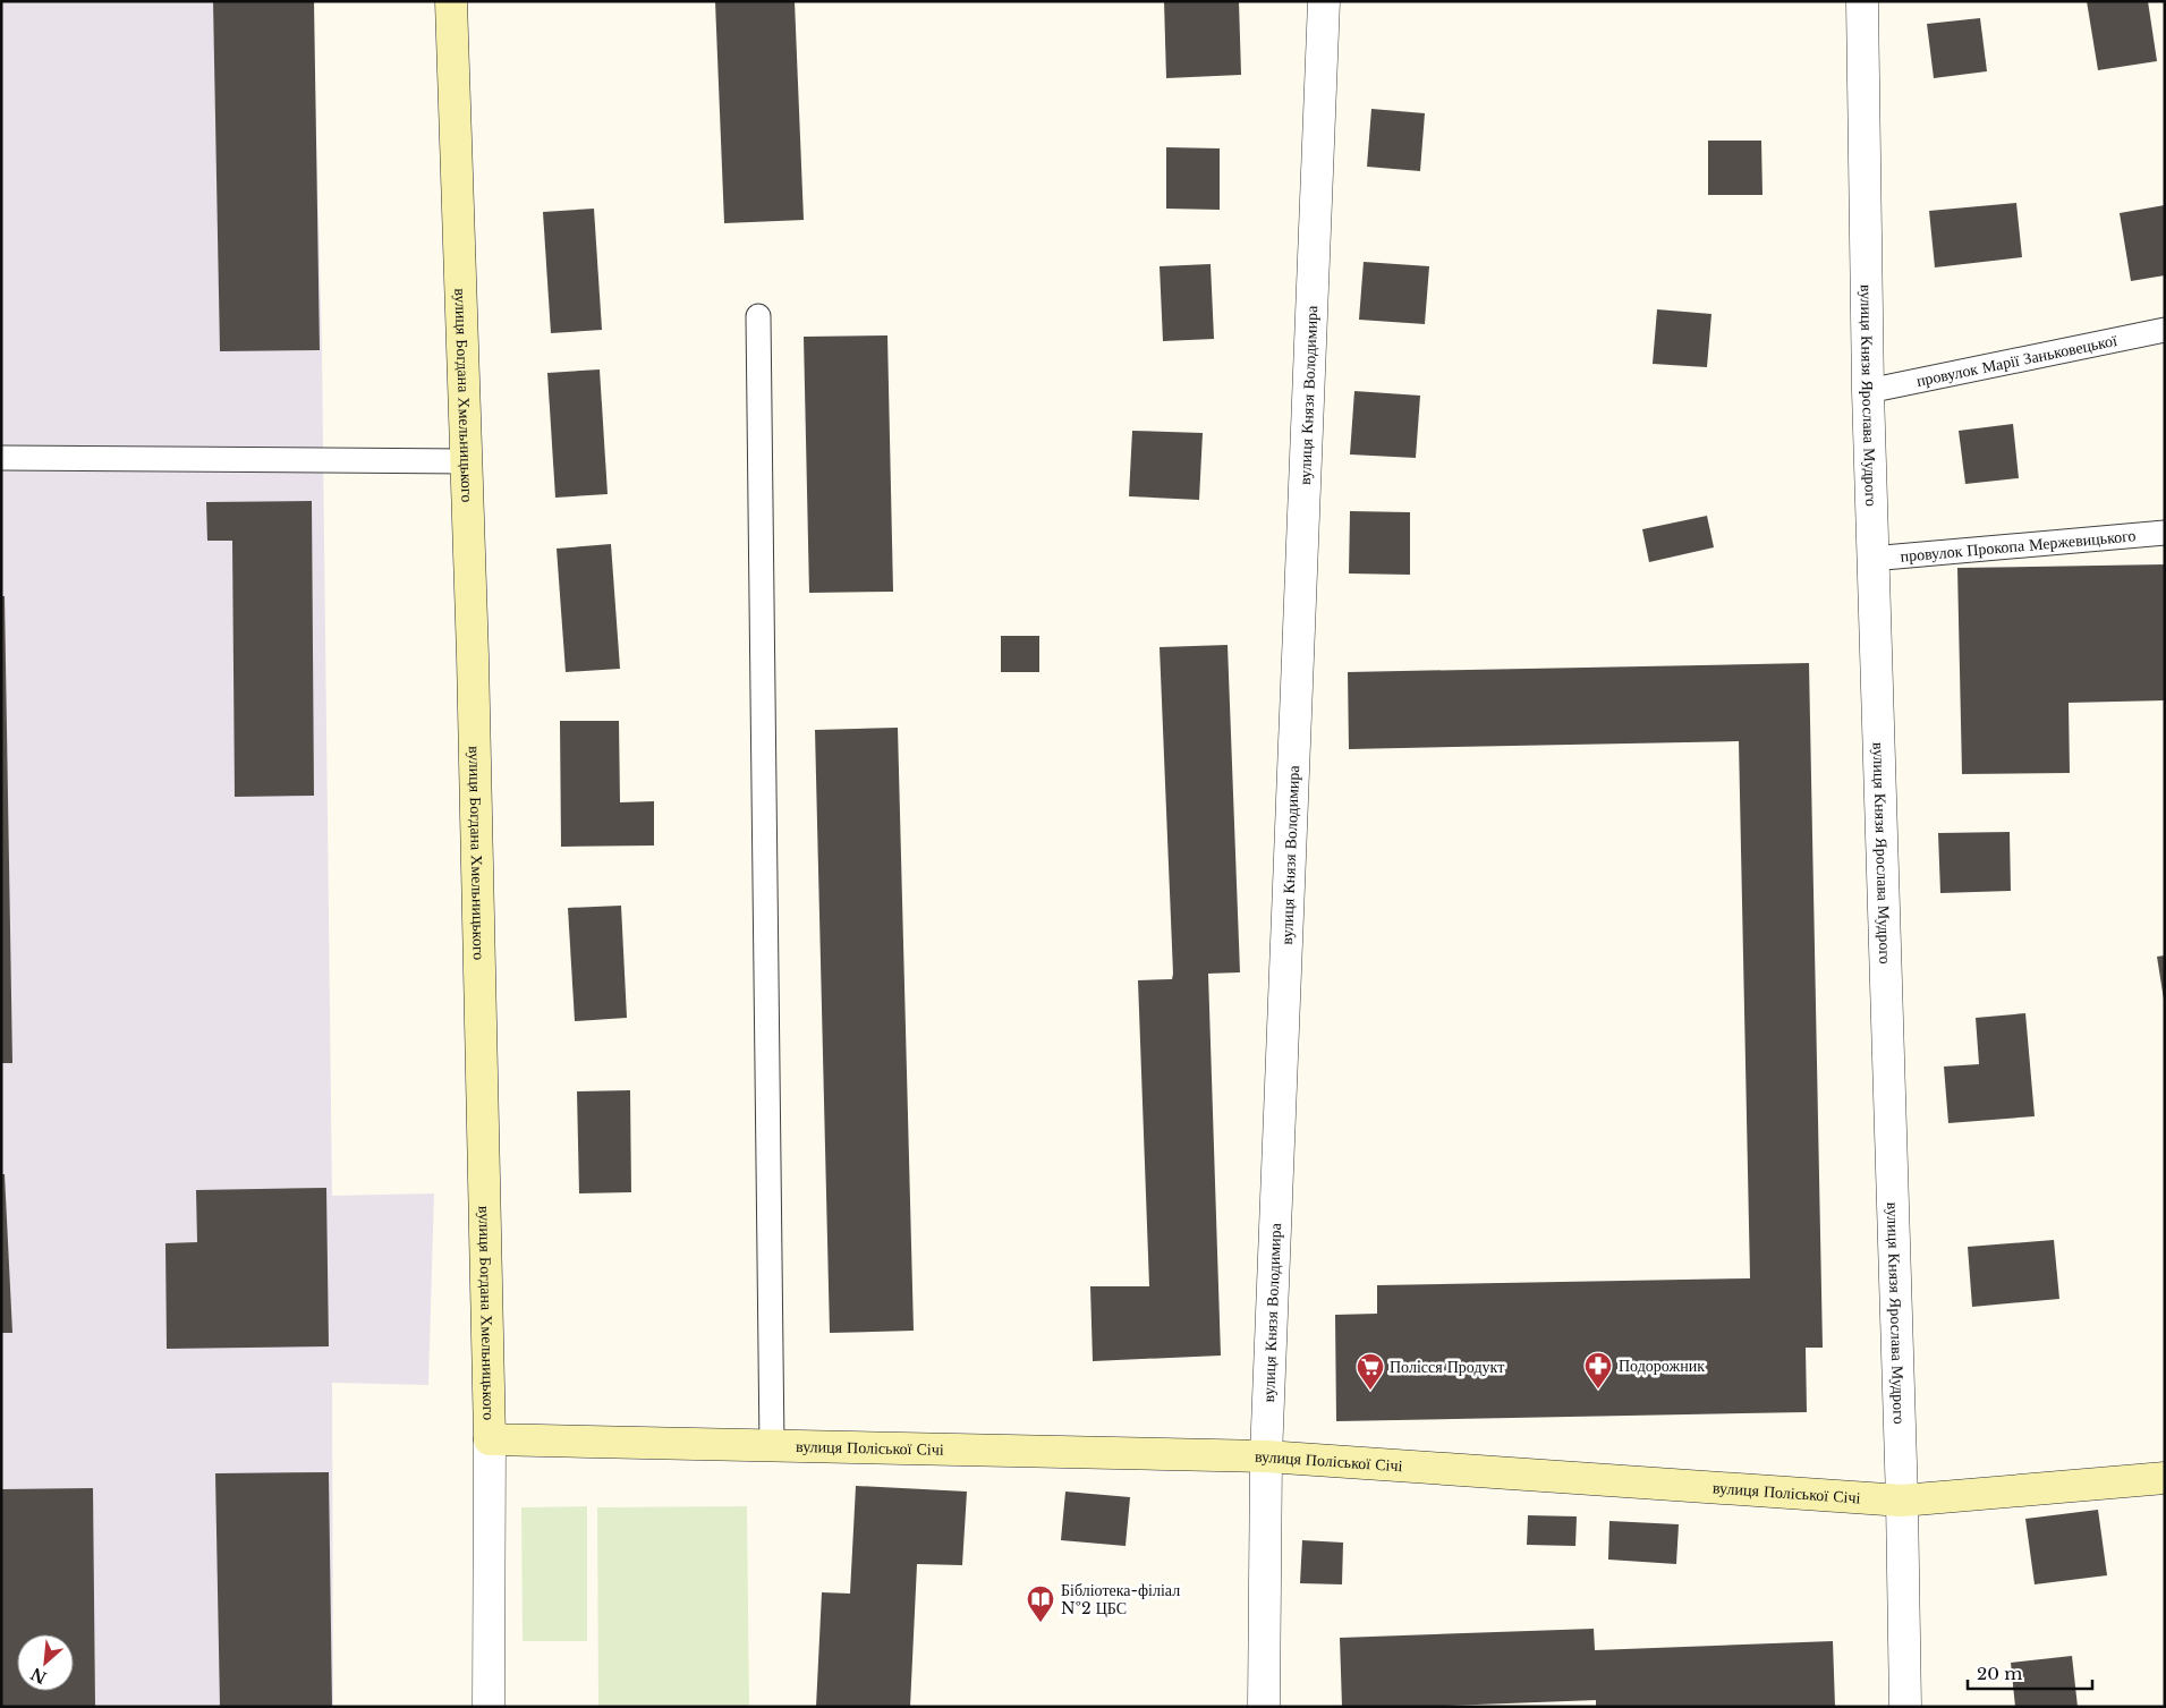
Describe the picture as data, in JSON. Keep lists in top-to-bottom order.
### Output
{
  "streets": {
    "street": [
      "вулиця Богдана Хмельницького",
      "вулиця Князя Володимира",
      "вулиця Князя Ярослава Мудрого",
      "вулиця Поліської Січі"
    ],
    "lane": ["провулок Марії Заньковецької", "провулок Прокопа Мержевицького"]
  },
  "crossings": [
    ["провулок Марії Заньковецької", "вулиця Князя Ярослава Мудрого"],
    ["вулиця Богдана Хмельницького", "вулиця Поліської Січі"],
    ["вулиця Князя Володимира", "вулиця Поліської Січі"],
    ["вулиця Князя Ярослава Мудрого", "провулок Прокопа Мержевицького"],
    ["вулиця Князя Ярослава Мудрого", "вулиця Поліської Січі"]
  ],
  "places": {
    "pharmacy": ["Подорожник"],
    "supermarket": ["Полісся Продукт"],
    "library": ["Бібліотека-філіал №2 ЦБС"]
  },
  "scale_bar": "20 m",
  "north": "bottom left"
}
